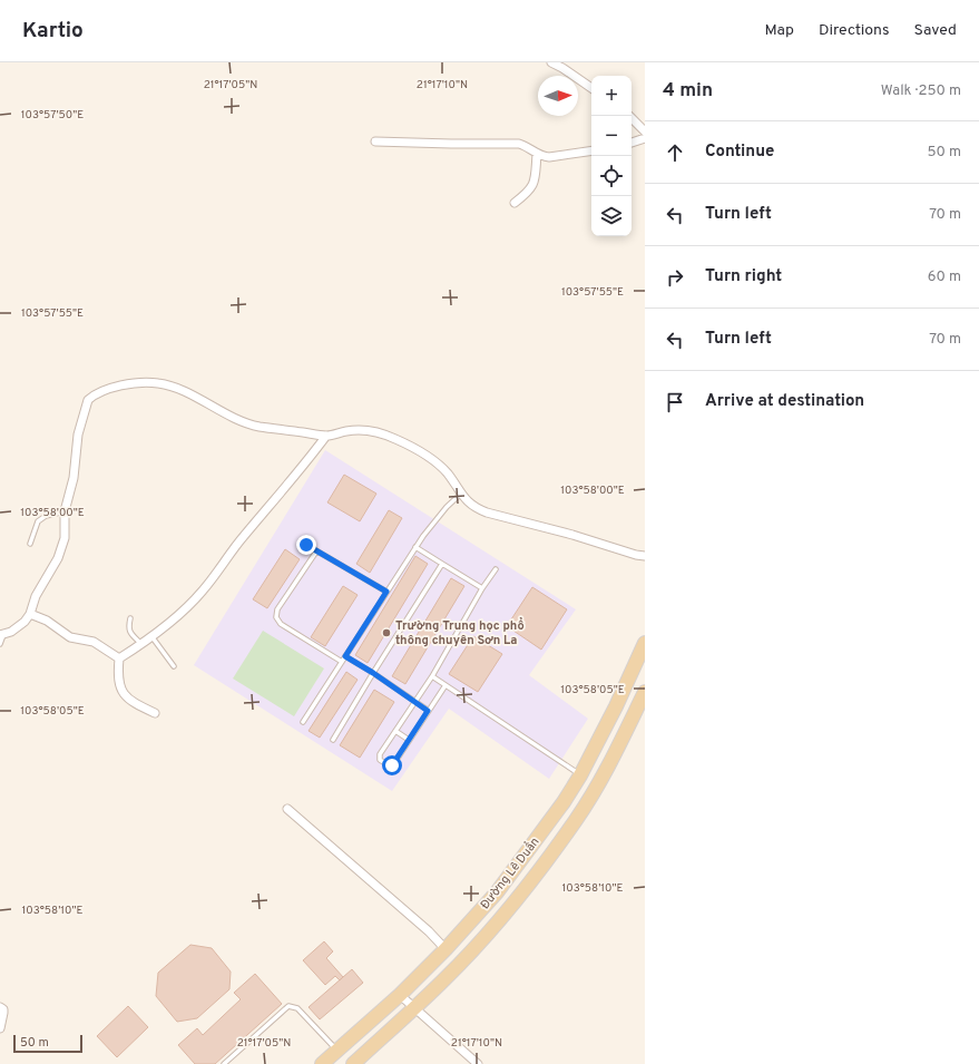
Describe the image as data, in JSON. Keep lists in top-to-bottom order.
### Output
{
  "streets": {
    "main road": ["Đường Lê Duẩn"]
  },
  "places": ["Trường Trung học phổ thông chuyên Sơn La"],
  "scale_bar": "50 m",
  "north": "right",
  "page": {
    "header": "Kartio",
    "nav": ["Map", "Directions", "Saved"],
    "heading": ["4 min", "Walk · 250 m"],
    "map_buttons": ["+", "−"],
    "list": [
      ["Continue", "50 m"],
      ["Turn left", "70 m"],
      ["Turn right", "60 m"],
      ["Turn left", "70 m"],
      "Arrive at destination"
    ],
    "scale": "50 m"
  },
  "coordinates": [
    "21°17'05\"N",
    "21°17'10\"N",
    "103°57'50\"E",
    "103°57'55\"E",
    "103°58'00\"E",
    "103°58'05\"E",
    "103°58'10\"E"
  ]
}
